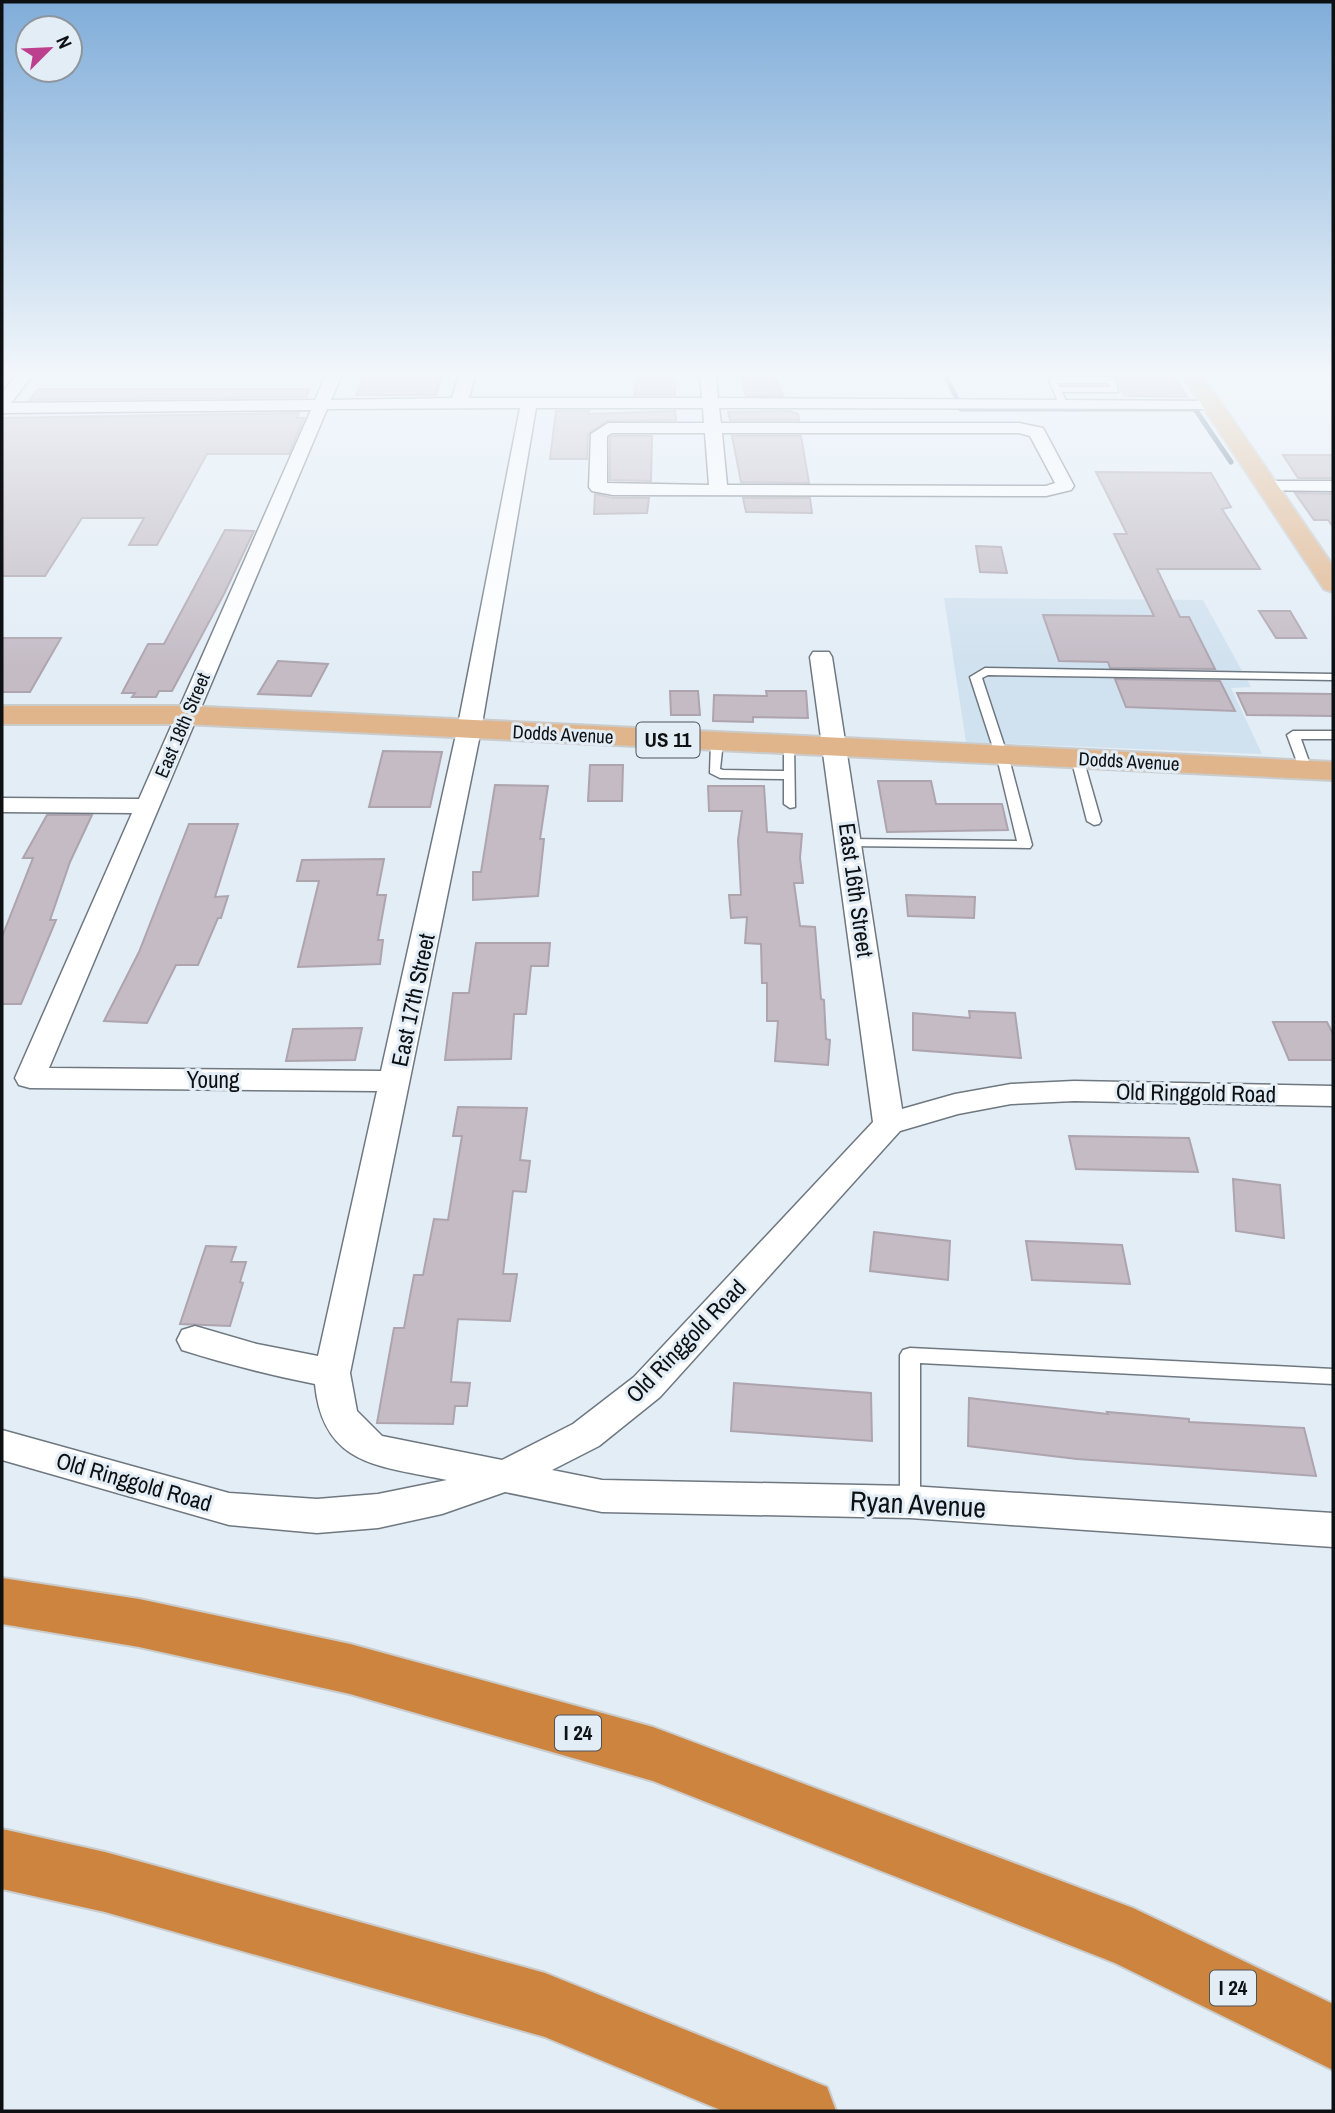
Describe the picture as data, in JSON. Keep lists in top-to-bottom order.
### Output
{
  "streets": {
    "highway": ["I 24"],
    "main road": ["Dodds Avenue", "US 11"],
    "street": [
      "East 18th Street",
      "East 16th Street",
      "East 17th Street",
      "Young",
      "Old Ringgold Road",
      "Ryan Avenue"
    ]
  },
  "crossings": [
    ["East 18th Street", "Dodds Avenue"],
    ["East 18th Street", "Young"],
    ["Dodds Avenue", "East 16th Street"],
    ["Dodds Avenue", "East 17th Street"],
    ["East 16th Street", "Old Ringgold Road"],
    ["East 17th Street", "Young"],
    ["East 17th Street", "Old Ringgold Road"],
    ["East 17th Street", "Ryan Avenue"],
    ["Old Ringgold Road", "Ryan Avenue"]
  ],
  "north": "top right"
}
